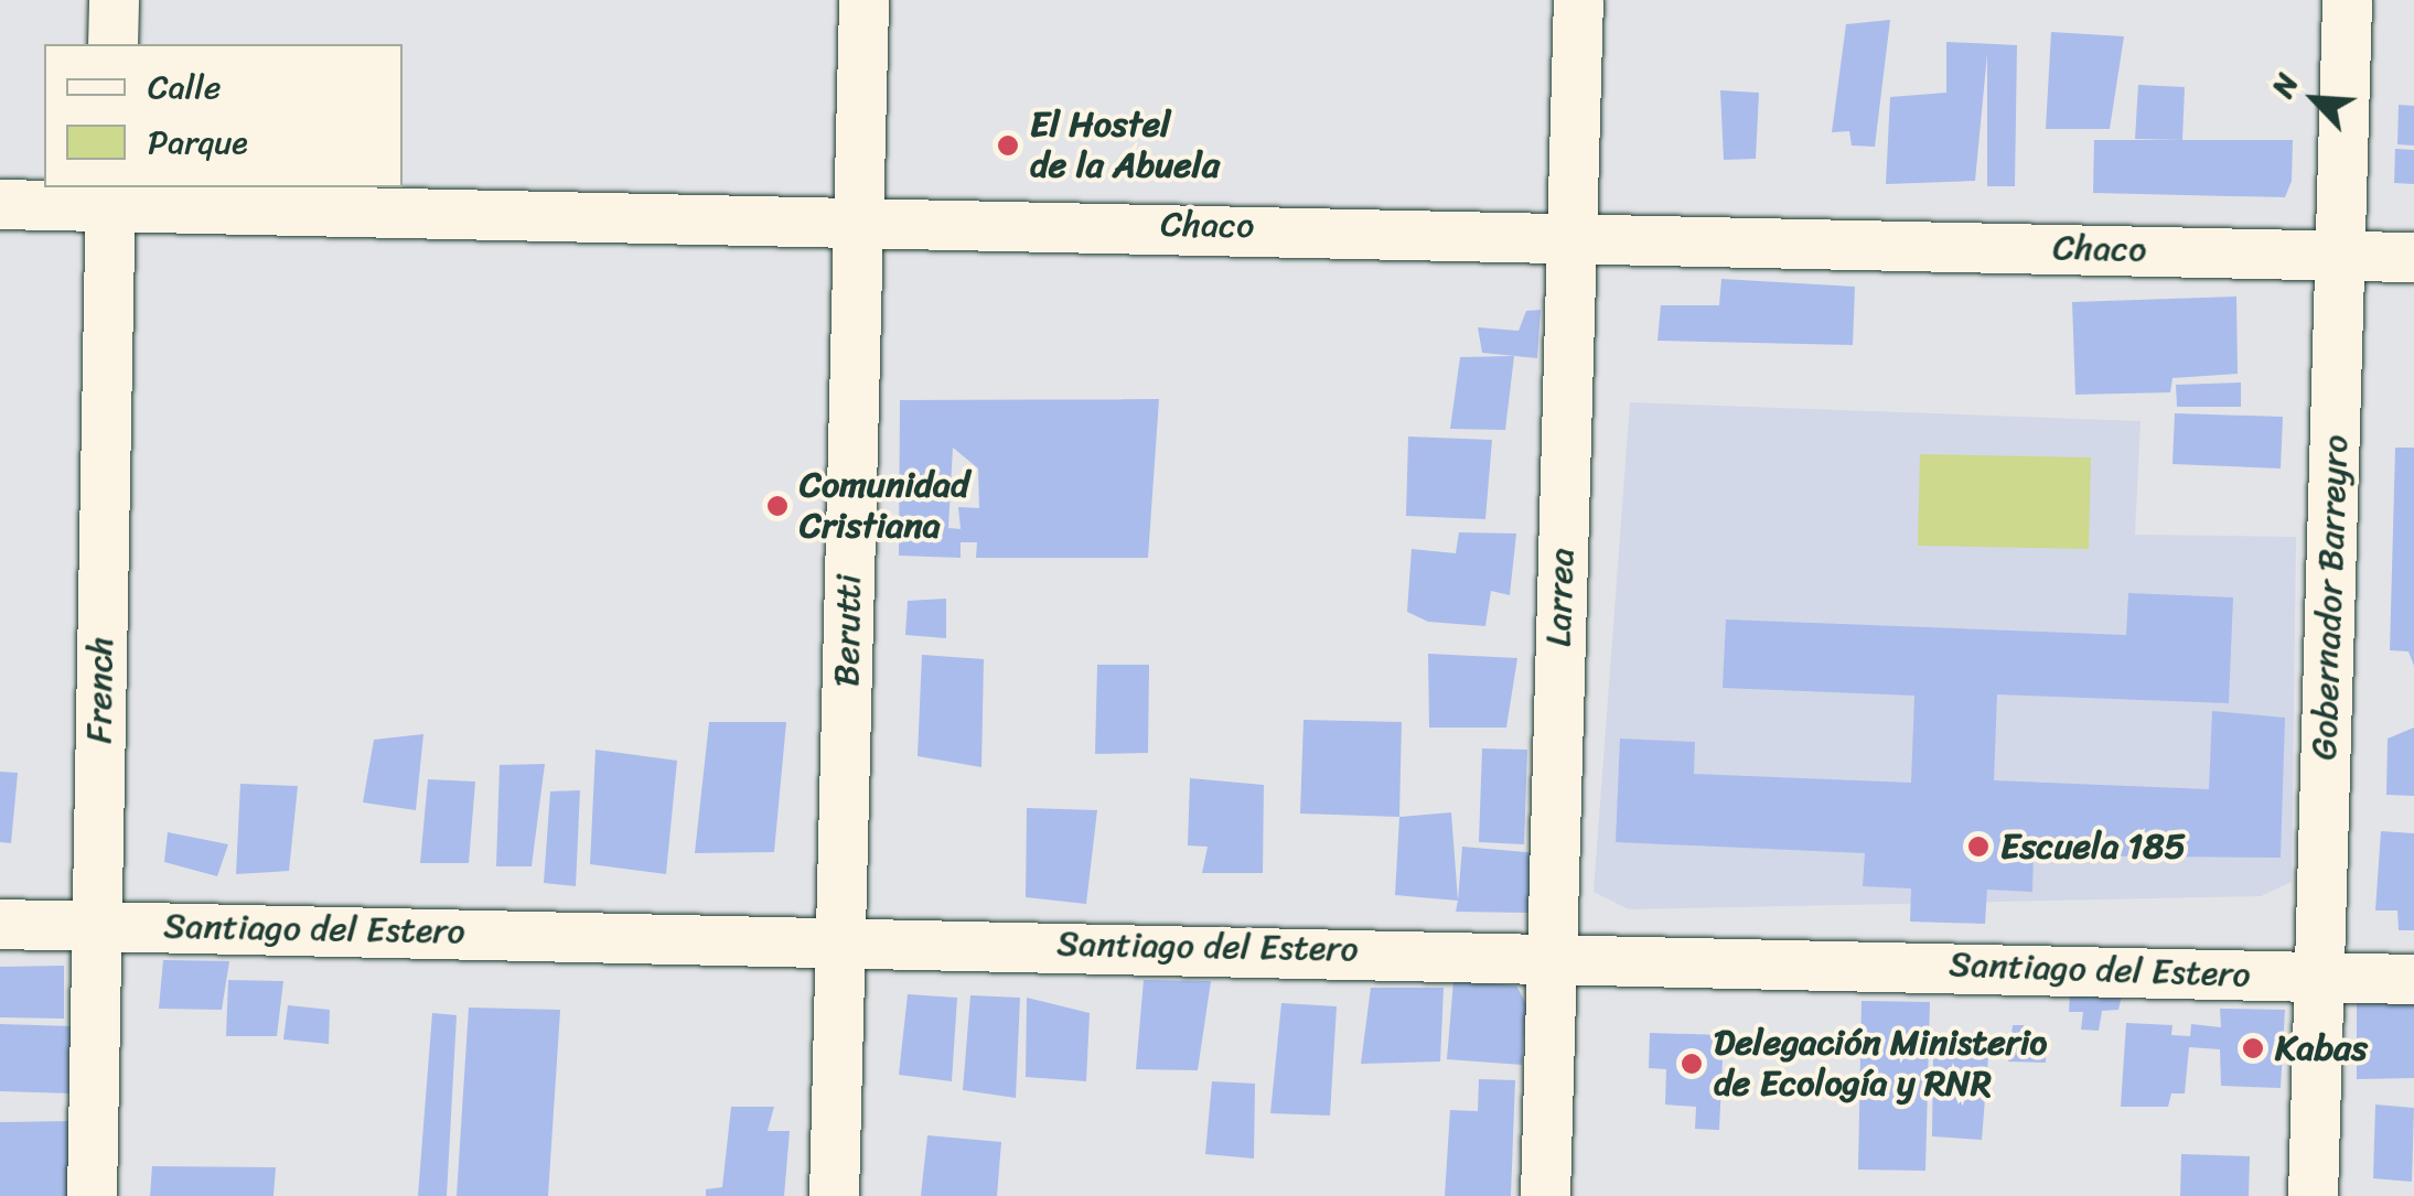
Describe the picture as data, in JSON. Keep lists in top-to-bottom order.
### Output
{
  "streets": {
    "street": [
      "Chaco",
      "Larrea",
      "Gobernador Barreyro",
      "Berutti",
      "French",
      "Santiago del Estero"
    ]
  },
  "crossings": [
    ["Chaco", "Larrea"],
    ["Chaco", "Gobernador Barreyro"],
    ["Chaco", "Berutti"],
    ["Chaco", "French"],
    ["Larrea", "Santiago del Estero"],
    ["Gobernador Barreyro", "Santiago del Estero"],
    ["Berutti", "Santiago del Estero"],
    ["French", "Santiago del Estero"]
  ],
  "places": [
    "El Hostel de la Abuela",
    "Comunidad Cristiana",
    "Escuela 185",
    "Kabas",
    "Delegación Ministerio de Ecología y RNR"
  ],
  "legend": ["Calle", "Parque"],
  "north": "top left"
}
